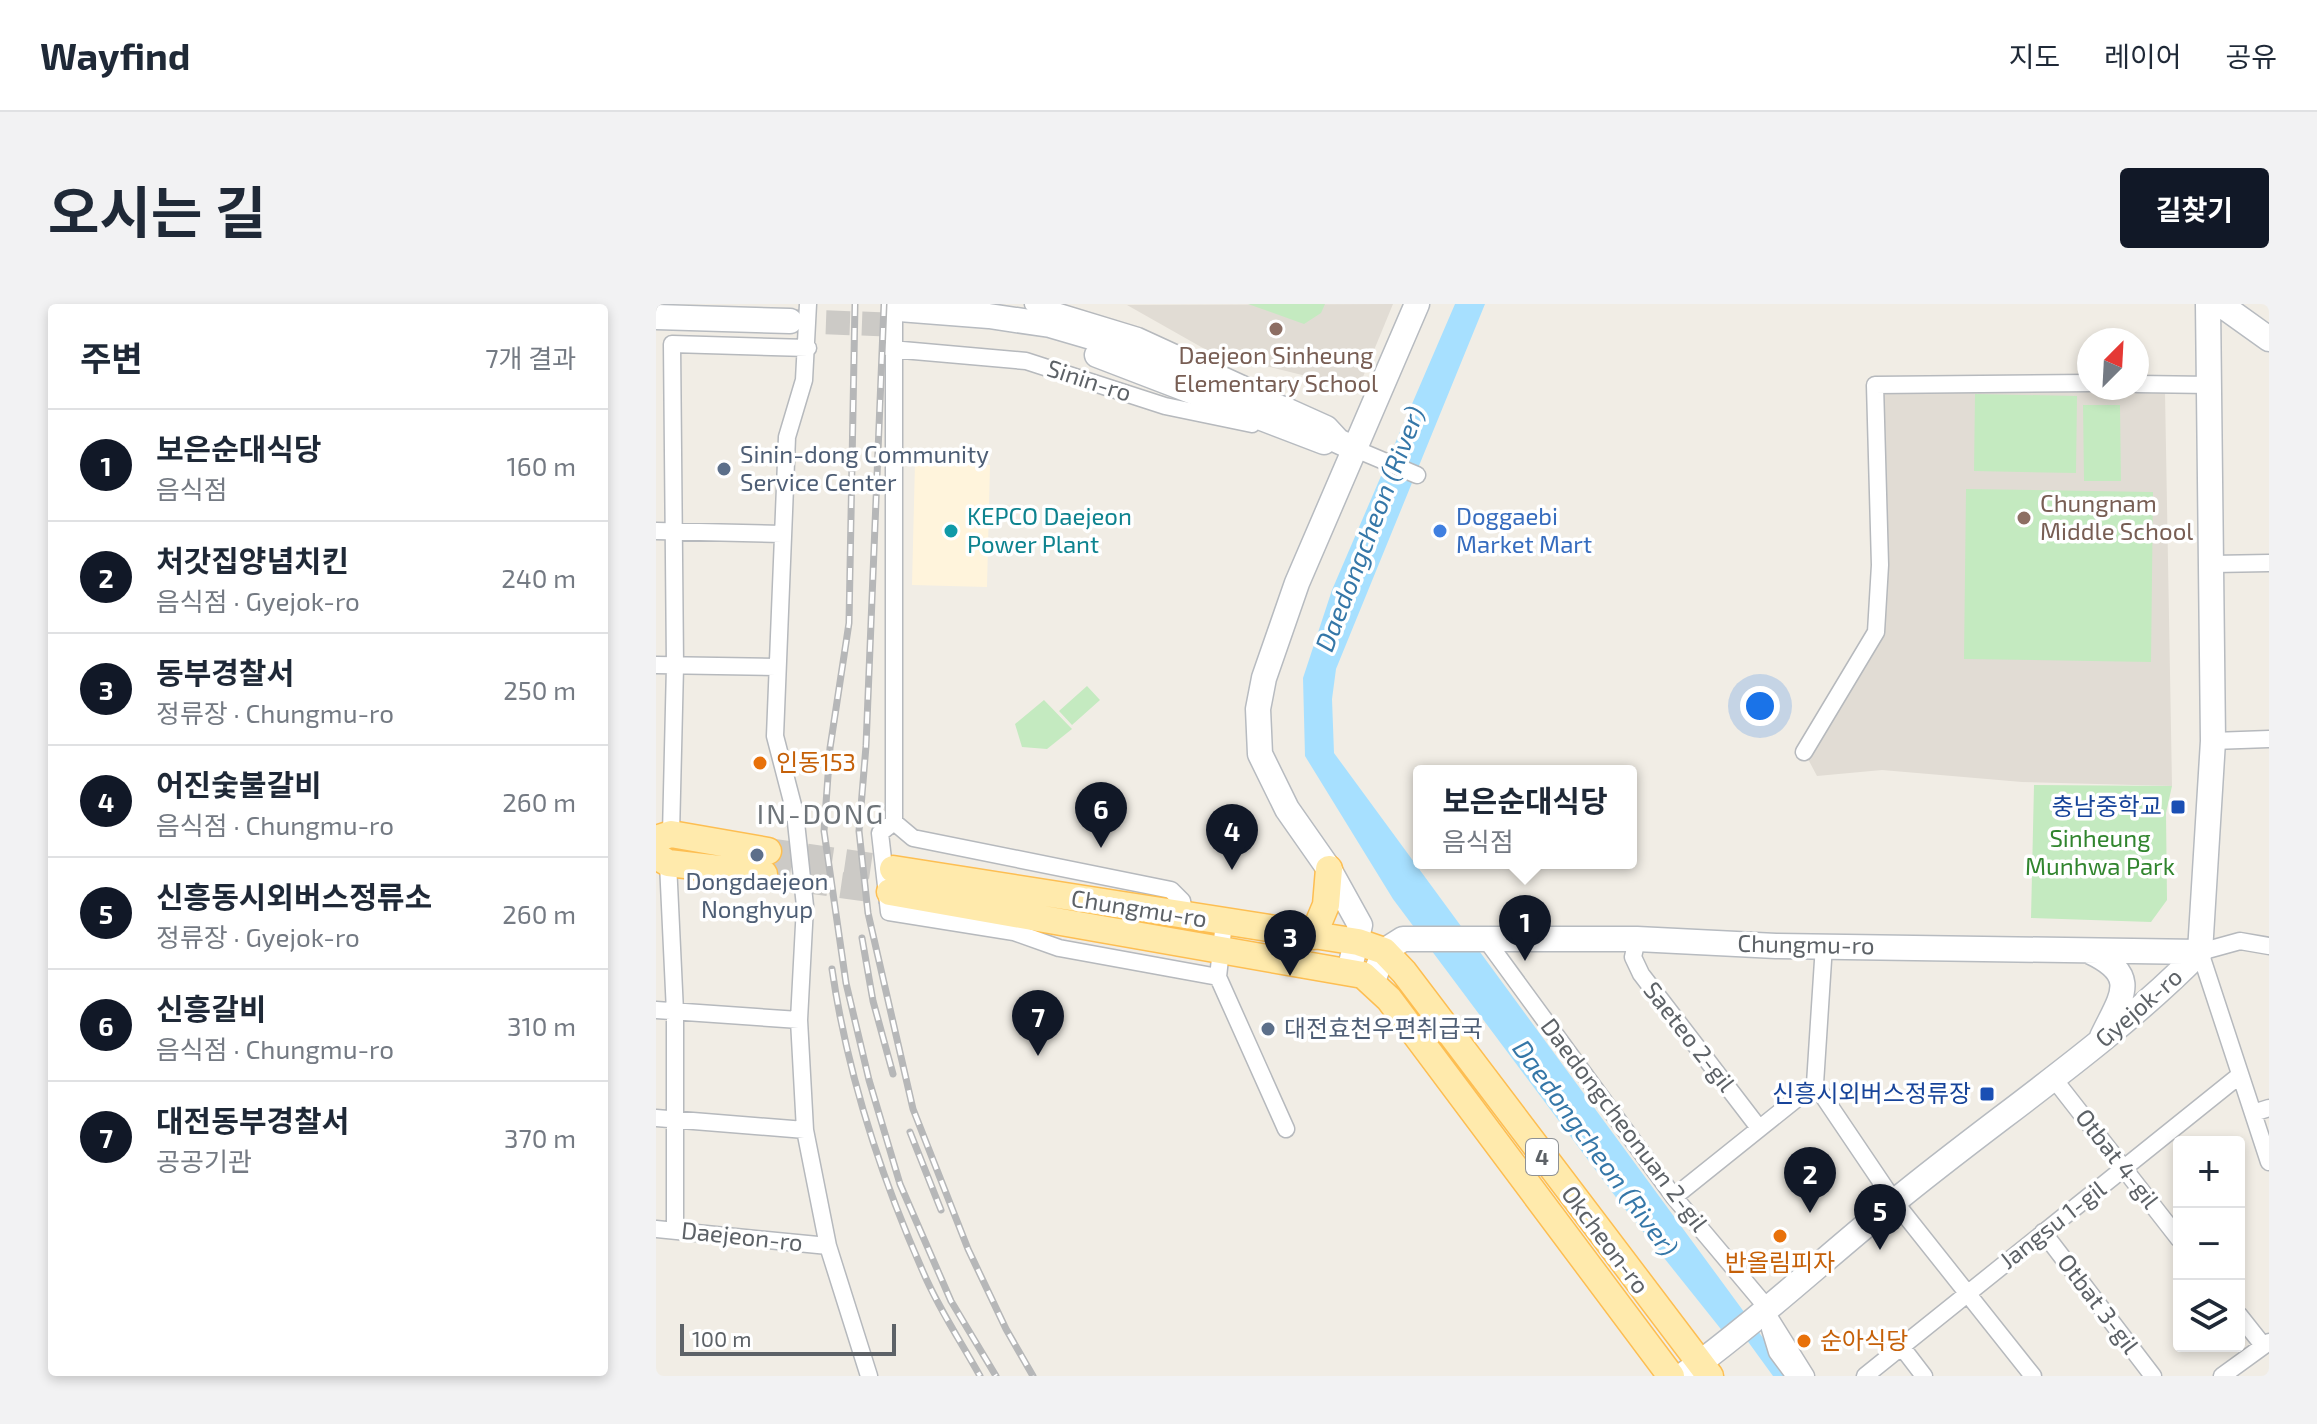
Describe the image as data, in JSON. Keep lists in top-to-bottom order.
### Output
{
  "streets": {
    "main road": [
      "Sinin-ro",
      "Chungmu-ro",
      "Gyejok-ro",
      "4",
      "Okcheon-ro"
    ],
    "street": [
      "Saeteo 2-gil",
      "Daedongcheonuan 2-gil",
      "Otbat 4-gil",
      "Jangsu 1-gil",
      "Daejeon-ro",
      "Otbat 3-gil"
    ]
  },
  "crossings": [
    ["Chungmu-ro", "Gyejok-ro"],
    ["Chungmu-ro", "Saeteo 2-gil"],
    ["Chungmu-ro", "Daedongcheonuan 2-gil"],
    ["Chungmu-ro", "Okcheon-ro"],
    ["Gyejok-ro", "Daedongcheonuan 2-gil"],
    ["Gyejok-ro", "Otbat 4-gil"],
    ["Gyejok-ro", "Okcheon-ro"],
    ["Otbat 4-gil", "Jangsu 1-gil"],
    ["Jangsu 1-gil", "Otbat 3-gil"]
  ],
  "districts": ["IN-DONG"],
  "water": ["Daedongcheon (River)"],
  "parks": ["Sinheung Munhwa Park"],
  "places": {
    "other": [
      "Daejeon Sinheung Elementary School",
      "Sinin-dong Community Service Center",
      "Chungnam Middle School",
      "KEPCO Daejeon Power Plant",
      "Doggaebi Market Mart",
      "인동153",
      "Dongdaejeon Nonghyup",
      "대전효천우편취급국",
      "반올림피자",
      "순아식당"
    ],
    "transit": ["충남중학교", "신흥시외버스정류장"]
  },
  "scale_bar": "100 m",
  "north": "top right",
  "page": {
    "header": "Wayfind",
    "nav": ["지도", "레이어", "공유"],
    "title": "오시는 길",
    "buttons": "길찾기",
    "heading": ["주변", "7개 결과"],
    "list": [
      {
        "mark": "1",
        "name": "보은순대식당",
        "note": "음식점",
        "value": "160 m"
      },
      {
        "mark": "2",
        "name": "처갓집양념치킨",
        "note": "음식점 · Gyejok-ro",
        "value": "240 m"
      },
      {
        "mark": "3",
        "name": "동부경찰서",
        "note": "정류장 · Chungmu-ro",
        "value": "250 m"
      },
      {
        "mark": "4",
        "name": "어진숯불갈비",
        "note": "음식점 · Chungmu-ro",
        "value": "260 m"
      },
      {
        "mark": "5",
        "name": "신흥동시외버스정류소",
        "note": "정류장 · Gyejok-ro",
        "value": "260 m"
      },
      {
        "mark": "6",
        "name": "신흥갈비",
        "note": "음식점 · Chungmu-ro",
        "value": "310 m"
      },
      {
        "mark": "7",
        "name": "대전동부경찰서",
        "note": "공공기관",
        "value": "370 m"
      }
    ],
    "popup": ["보은순대식당", "음식점"],
    "pins": [
      "6",
      "4",
      "1",
      "3",
      "7",
      "2",
      "5"
    ],
    "map_buttons": ["+", "−"],
    "scale": "100 m"
  }
}
